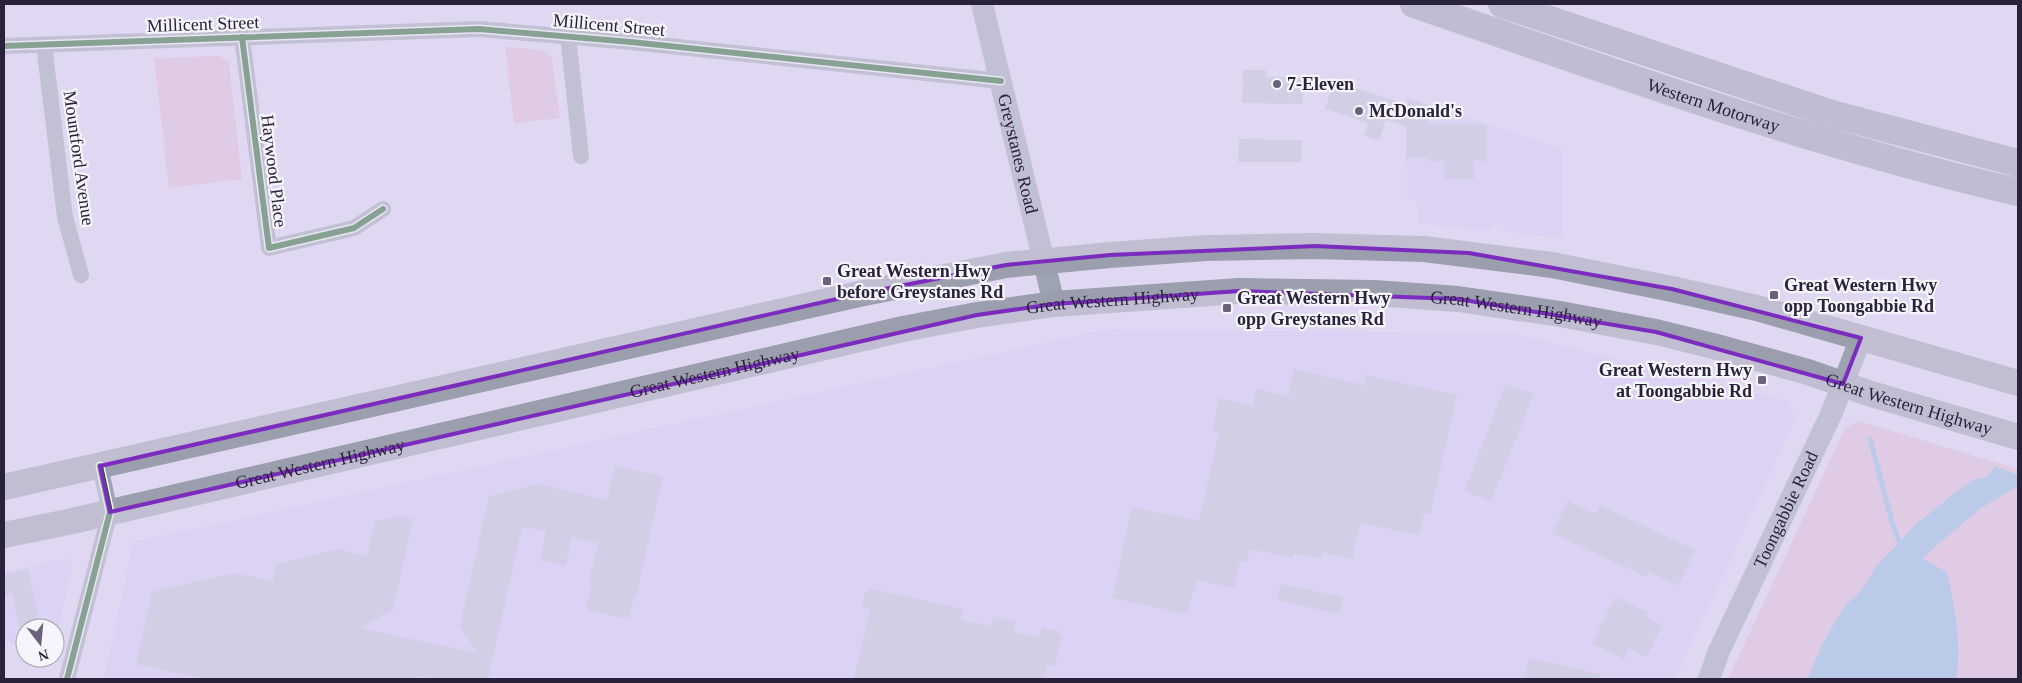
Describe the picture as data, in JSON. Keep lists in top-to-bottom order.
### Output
{
  "streets": {
    "highway": ["Western Motorway", "Great Western Highway"],
    "main road": ["Greystanes Road", "Toongabbie Road"],
    "street": ["Millicent Street", "Mountford Avenue", "Haywood Place"]
  },
  "crossings": [
    ["Millicent Street", "Greystanes Road"],
    ["Millicent Street", "Mountford Avenue"],
    ["Millicent Street", "Haywood Place"],
    ["Greystanes Road", "Great Western Highway"],
    ["Great Western Highway", "Toongabbie Road"]
  ],
  "places": {
    "other": ["7-Eleven", "McDonald's"],
    "transit": [
      "Great Western Hwy before Greystanes Rd",
      "Great Western Hwy opp Toongabbie Rd",
      "Great Western Hwy opp Greystanes Rd",
      "Great Western Hwy at Toongabbie Rd"
    ]
  },
  "north": "bottom"
}
